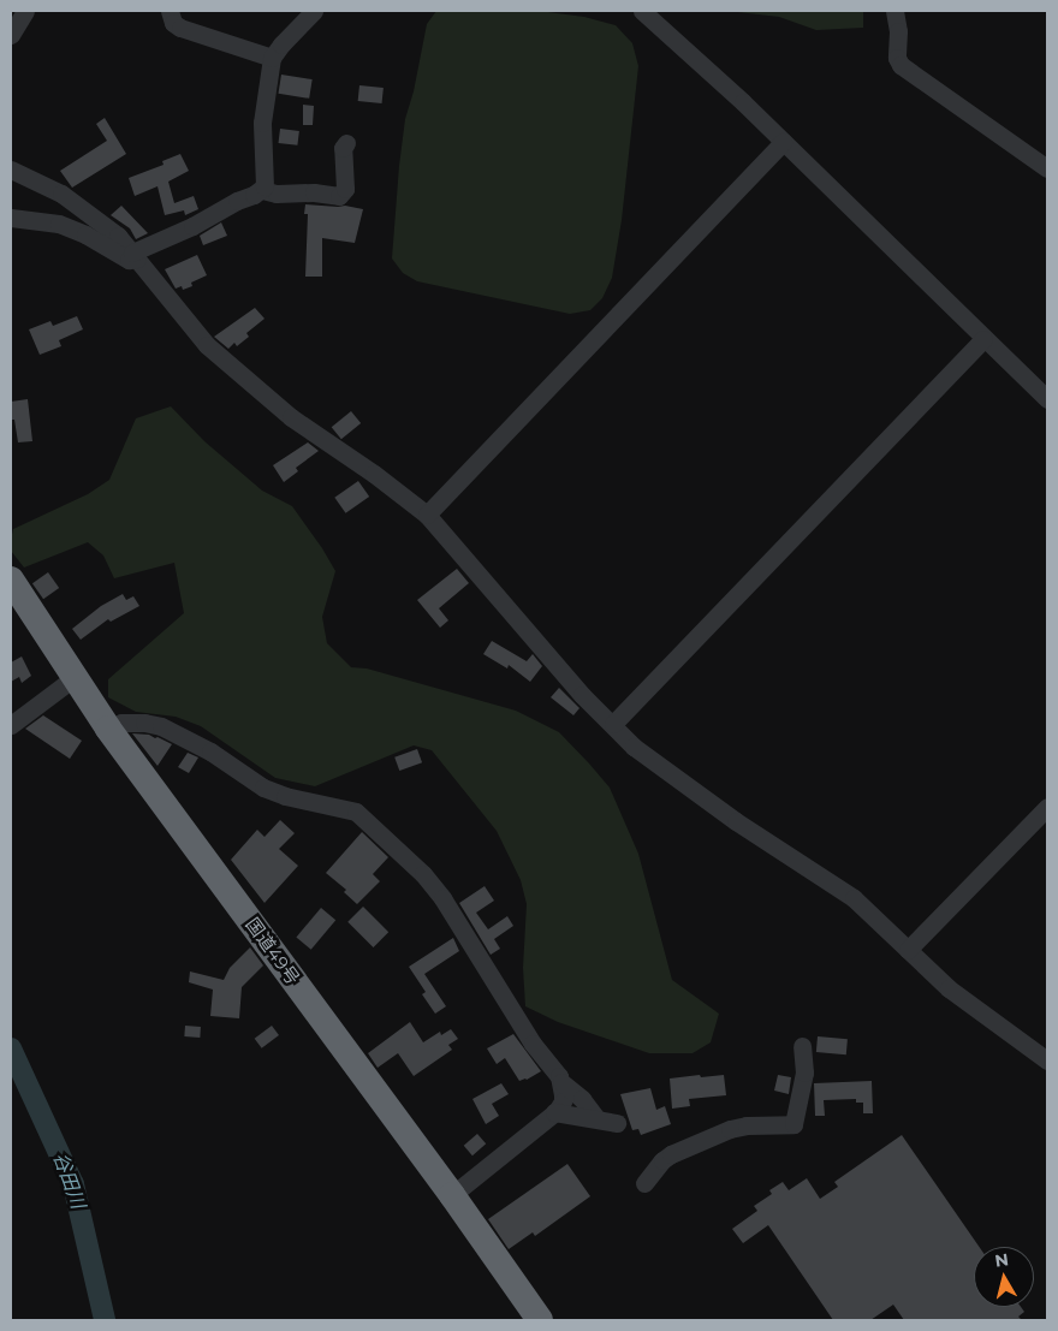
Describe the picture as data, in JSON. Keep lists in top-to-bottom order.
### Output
{
  "streets": {
    "highway": ["国道49号"]
  },
  "water": ["谷田川"],
  "north": "top"
}
